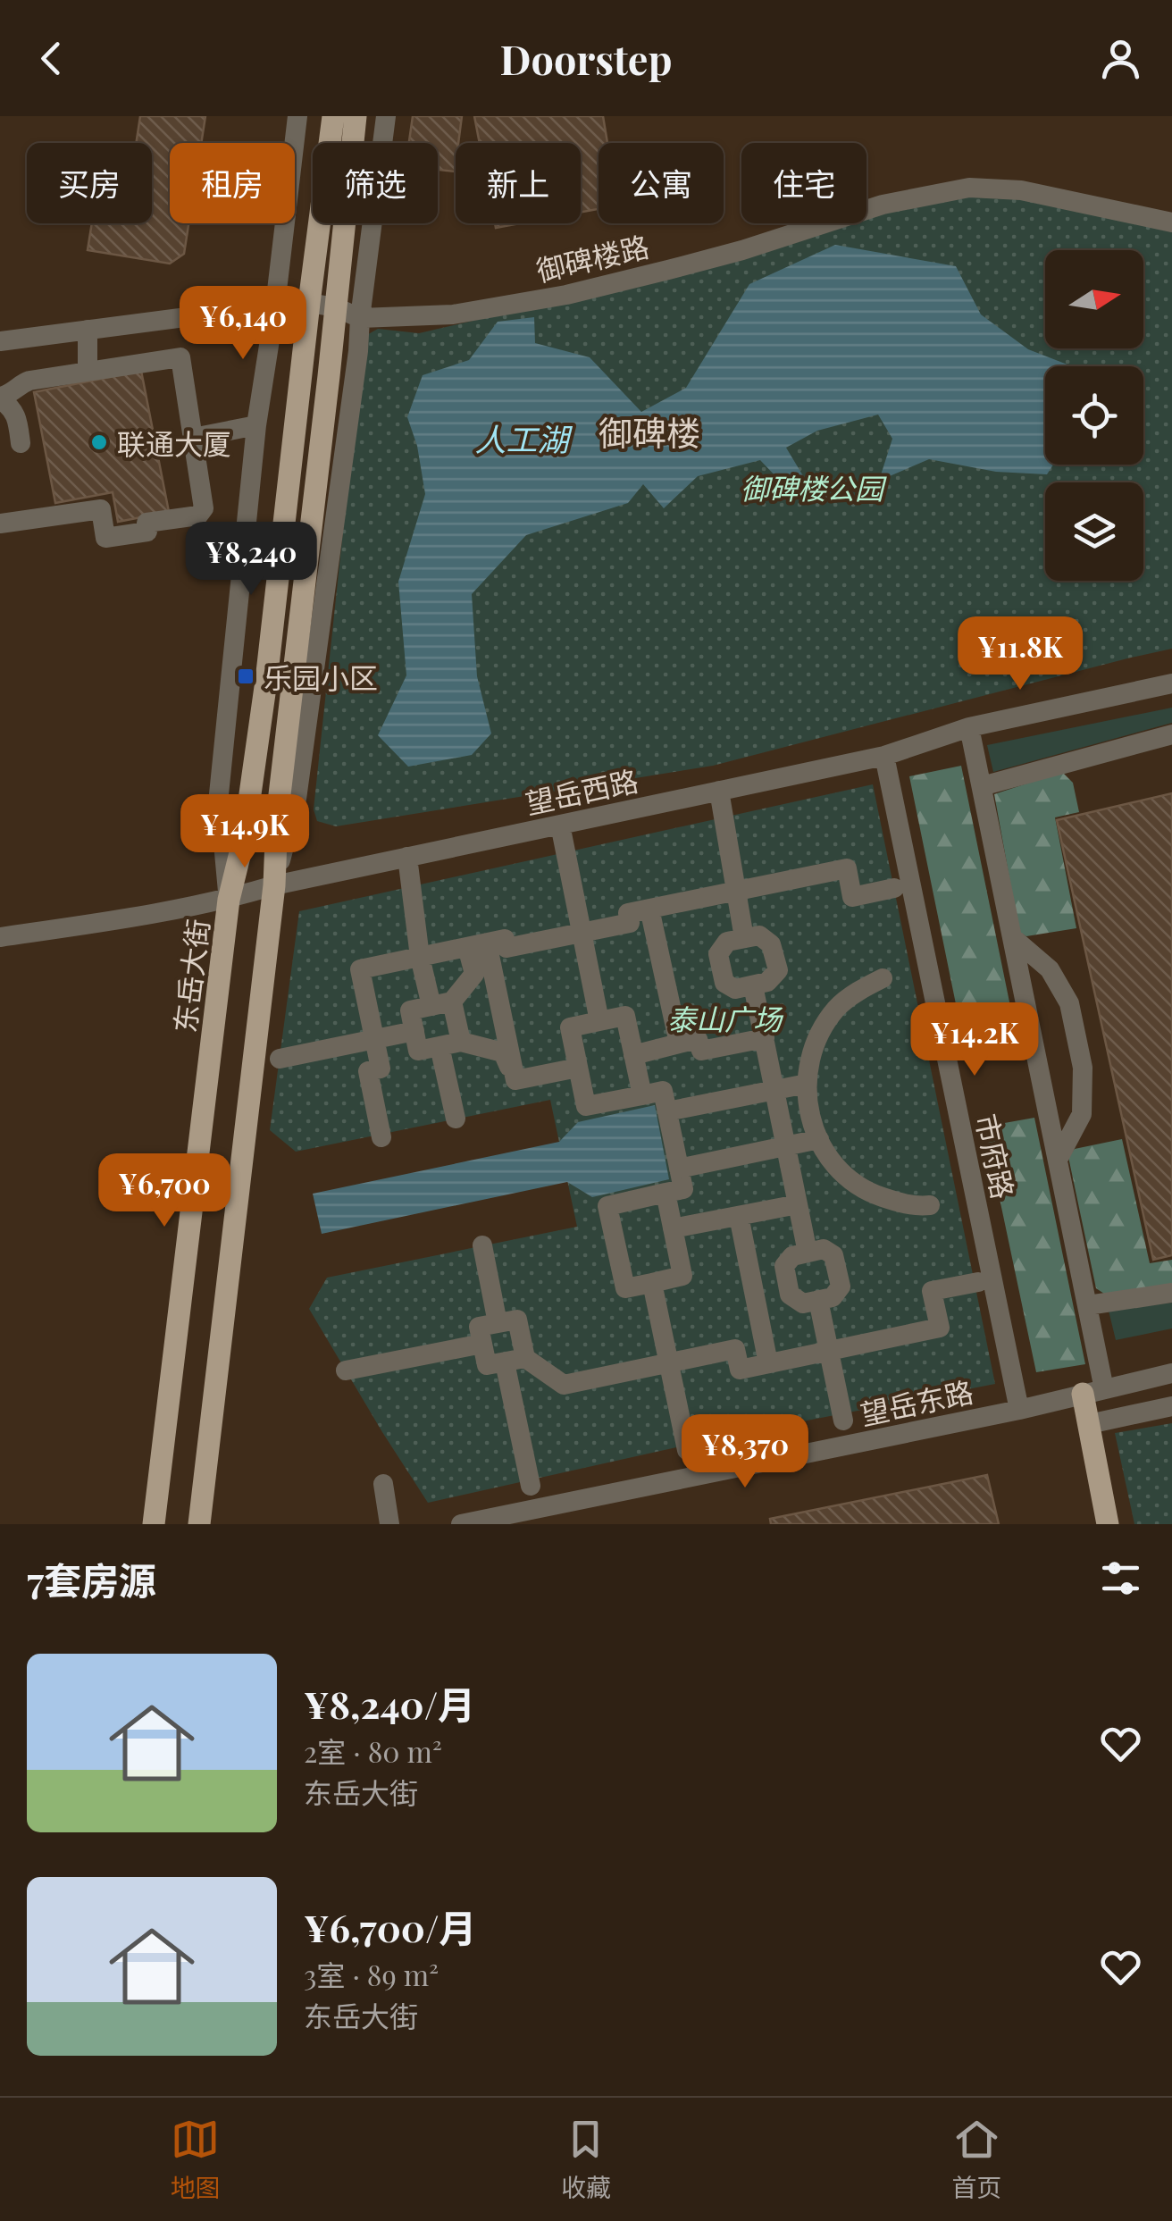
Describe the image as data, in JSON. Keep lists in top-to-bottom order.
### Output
{
  "streets": {
    "main road": ["东岳大街"],
    "street": [
      "御碑楼路",
      "望岳西路",
      "市府路",
      "望岳东路"
    ]
  },
  "crossings": [
    ["御碑楼路", "东岳大街"],
    ["望岳西路", "东岳大街"],
    ["望岳西路", "市府路"],
    ["市府路", "望岳东路"]
  ],
  "districts": ["御碑楼"],
  "water": ["人工湖"],
  "parks": ["御碑楼公园", "泰山广场"],
  "places": {
    "other": ["联通大厦"],
    "transit": ["乐园小区"]
  },
  "north": "right",
  "page": {
    "header": "Doorstep",
    "chip": [
      "买房",
      "租房",
      "筛选",
      "新上",
      "公寓",
      "住宅"
    ],
    "price": [
      "¥6,140",
      "¥8,240",
      "¥11.8K",
      "¥14.9K",
      "¥14.2K",
      "¥6,700",
      "¥8,370"
    ],
    "heading": "7套房源",
    "list": [
      {
        "name": "¥8,240/月",
        "note": "2室 · 80 m² · 东岳大街"
      },
      {
        "name": "¥6,700/月",
        "note": "3室 · 89 m² · 东岳大街"
      }
    ],
    "tabs": ["地图", "收藏", "首页"]
  }
}
